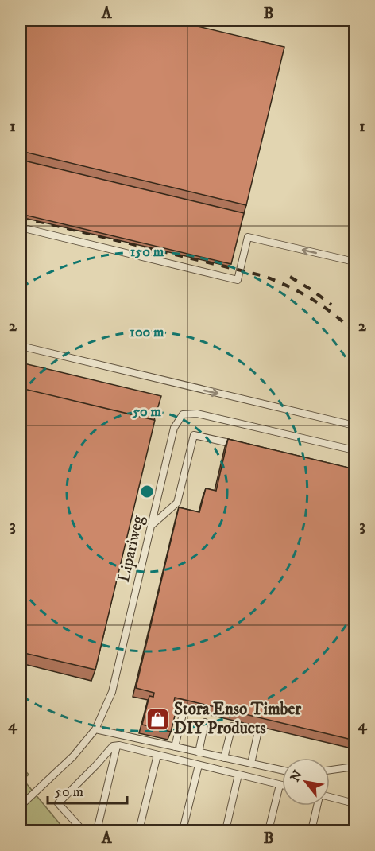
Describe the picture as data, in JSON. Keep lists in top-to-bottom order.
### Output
{
  "streets": {
    "lane": ["Lipariweg"]
  },
  "places": {
    "shop": ["Stora Enso Timber DIY Products"]
  },
  "scale_bar": "50 m",
  "north": "top left",
  "grid": {
    "columns": ["A", "B"],
    "rows": [
      "1",
      "2",
      "3",
      "4"
    ]
  },
  "rings": ["150 m", "100 m", "50 m"]
}
